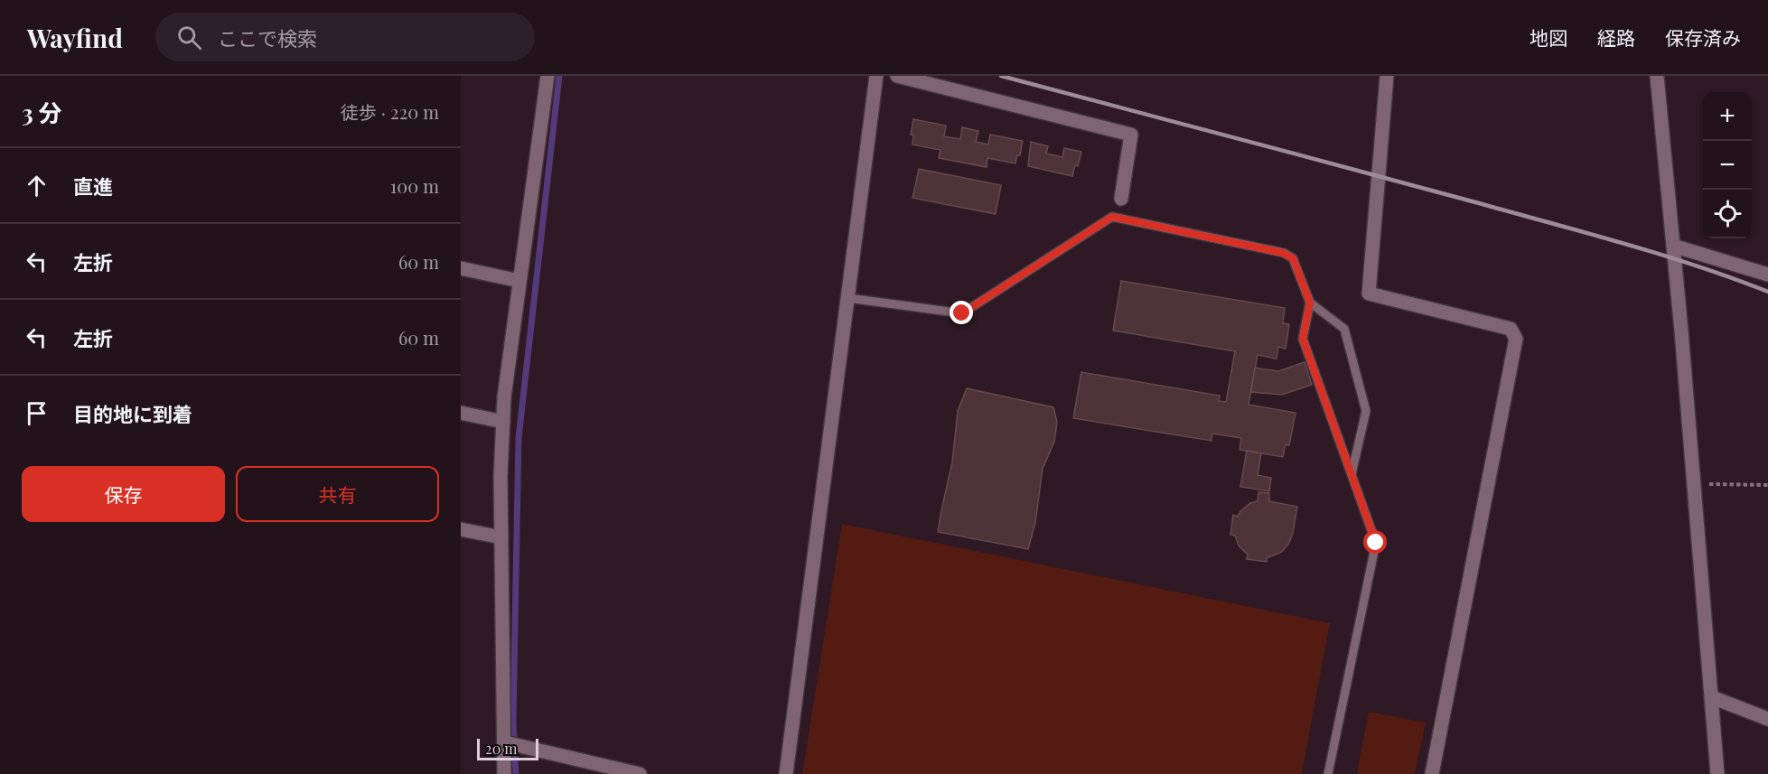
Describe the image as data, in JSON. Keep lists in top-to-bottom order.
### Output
{
  "scale_bar": "20 m",
  "page": {
    "header": "Wayfind",
    "search": "ここで検索",
    "nav": ["地図", "経路", "保存済み"],
    "heading": ["3 分", "徒歩 · 220 m"],
    "map_buttons": ["+", "−"],
    "list": [
      ["直進", "100 m"],
      ["左折", "60 m"],
      ["左折", "60 m"],
      "目的地に到着"
    ],
    "buttons": ["保存", "共有"],
    "scale": "20 m"
  }
}
